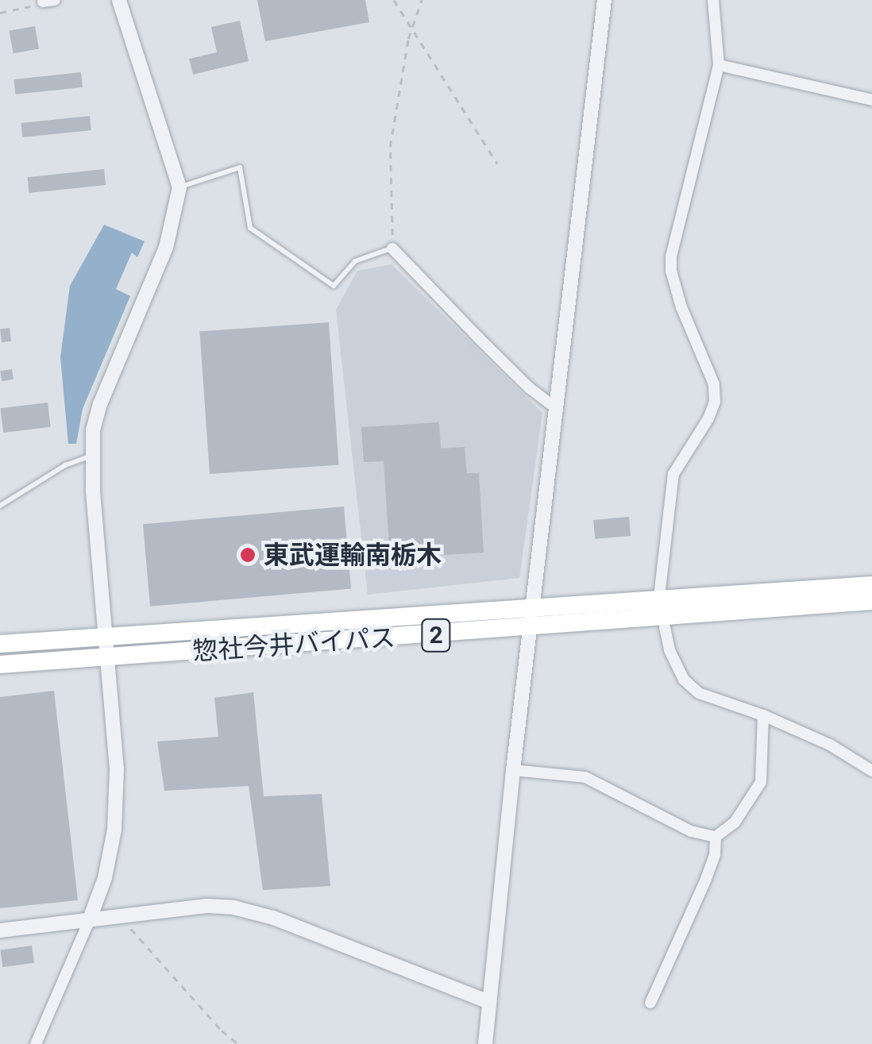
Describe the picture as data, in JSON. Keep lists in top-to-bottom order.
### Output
{
  "streets": {
    "main road": ["2", "惣社今井バイパス"]
  },
  "places": ["東武運輸南栃木"]
}
